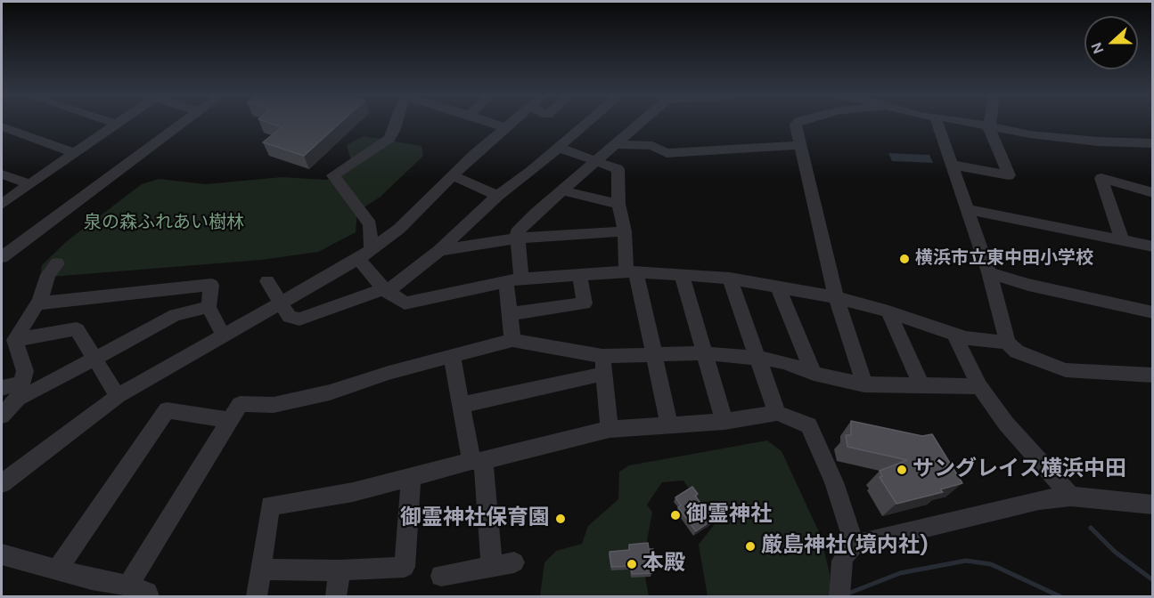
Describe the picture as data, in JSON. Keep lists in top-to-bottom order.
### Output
{
  "parks": ["泉の森ふれあい樹林"],
  "places": [
    "横浜市立東中田小学校",
    "サングレイス横浜中田",
    "御霊神社",
    "御霊神社保育園",
    "厳島神社(境内社)",
    "本殿"
  ],
  "north": "left"
}
